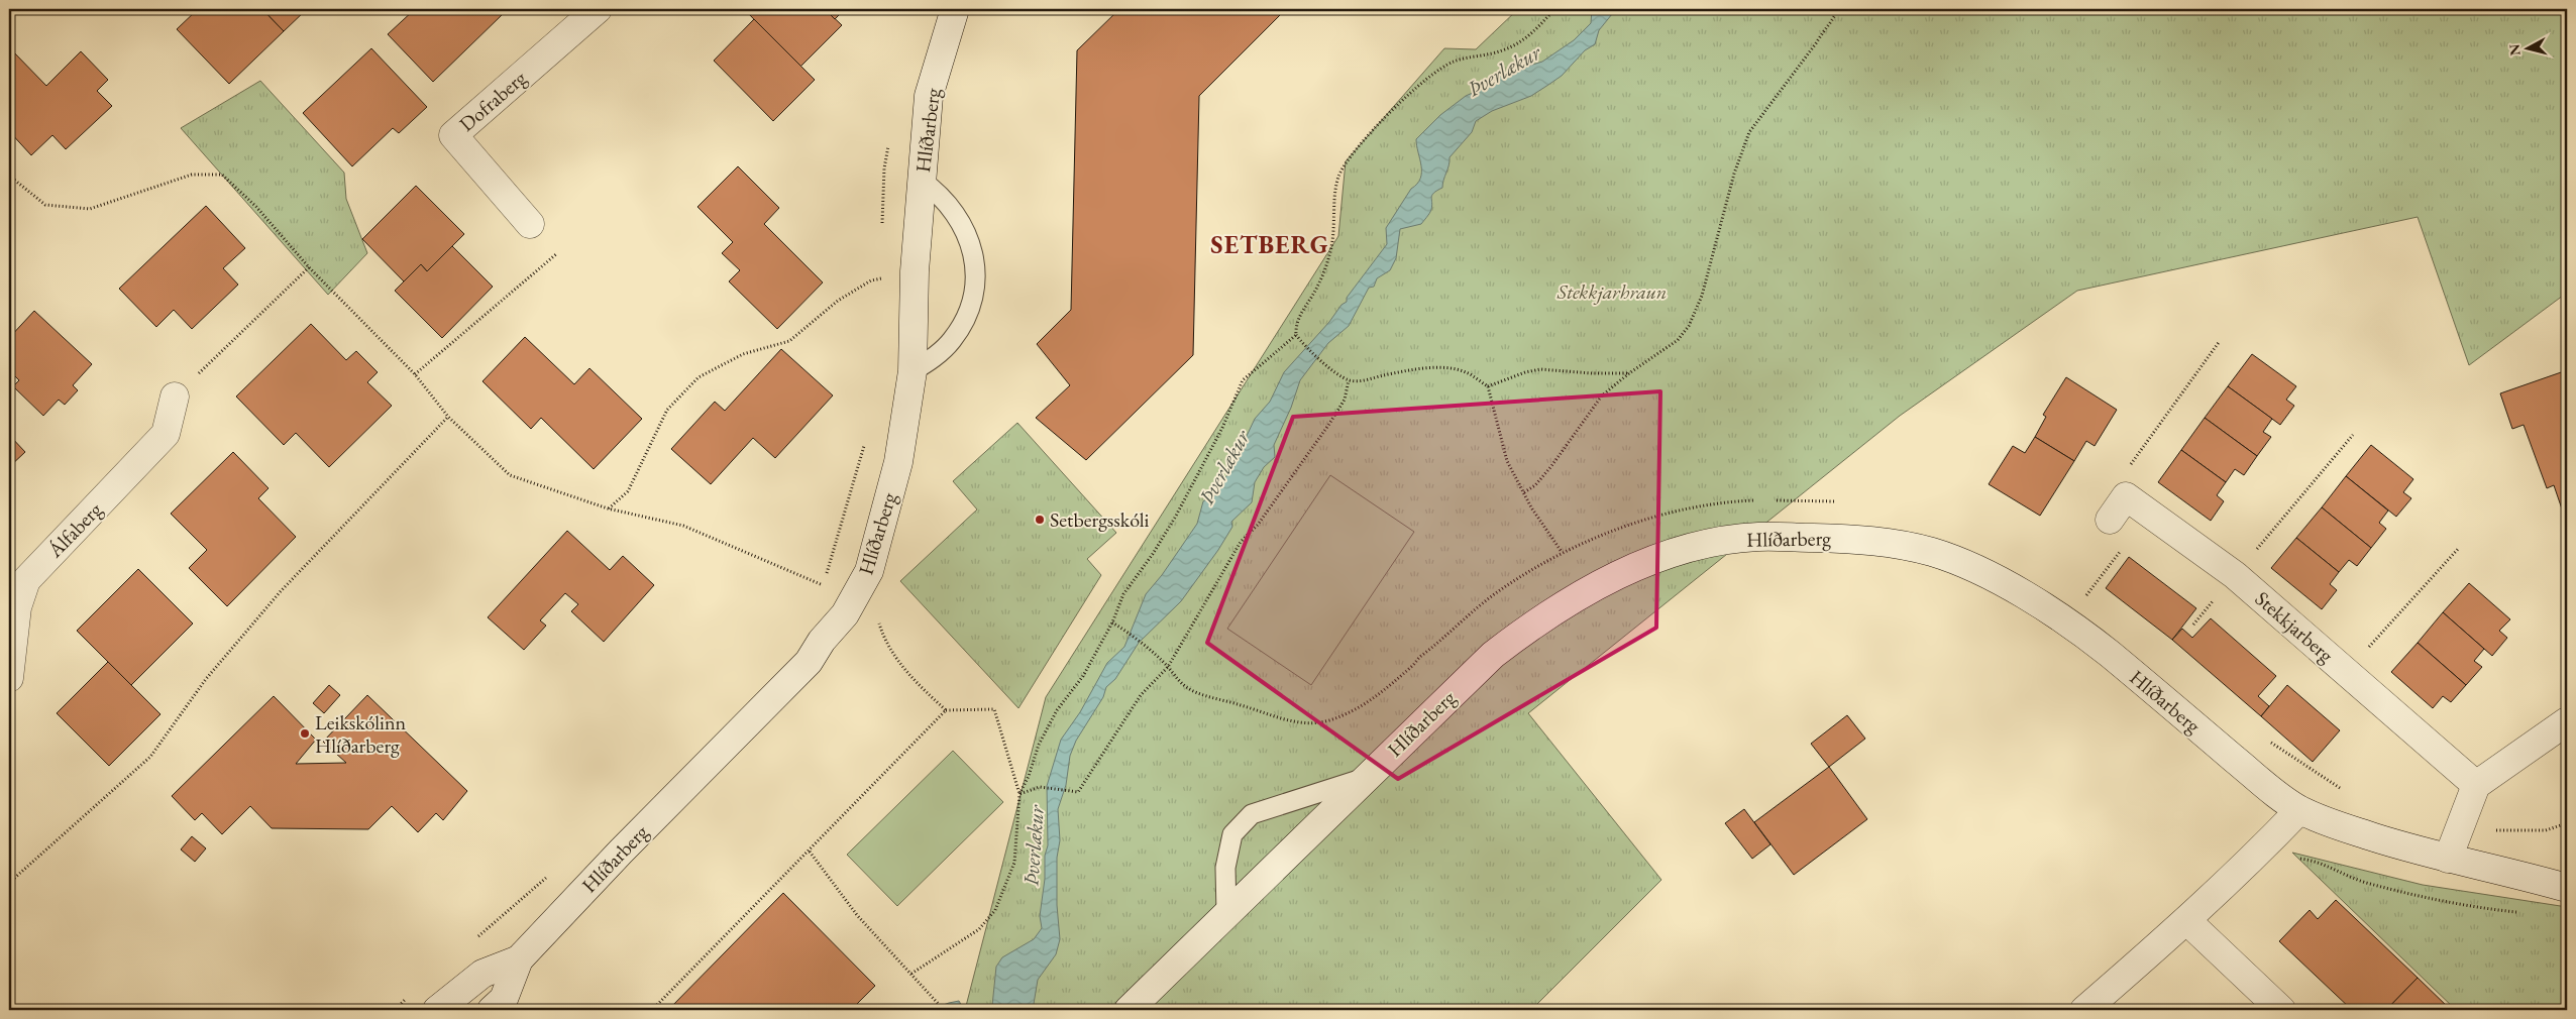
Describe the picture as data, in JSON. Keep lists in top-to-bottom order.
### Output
{
  "streets": {
    "street": [
      "Dofraberg",
      "Hlíðarberg",
      "Álfaberg",
      "Stekkjarberg"
    ]
  },
  "districts": ["SETBERG"],
  "water": ["Þverlækur"],
  "parks": ["Stekkjarhraun"],
  "places": ["Setbergsskóli", "Leikskólinn Hlíðarberg"],
  "north": "left"
}
